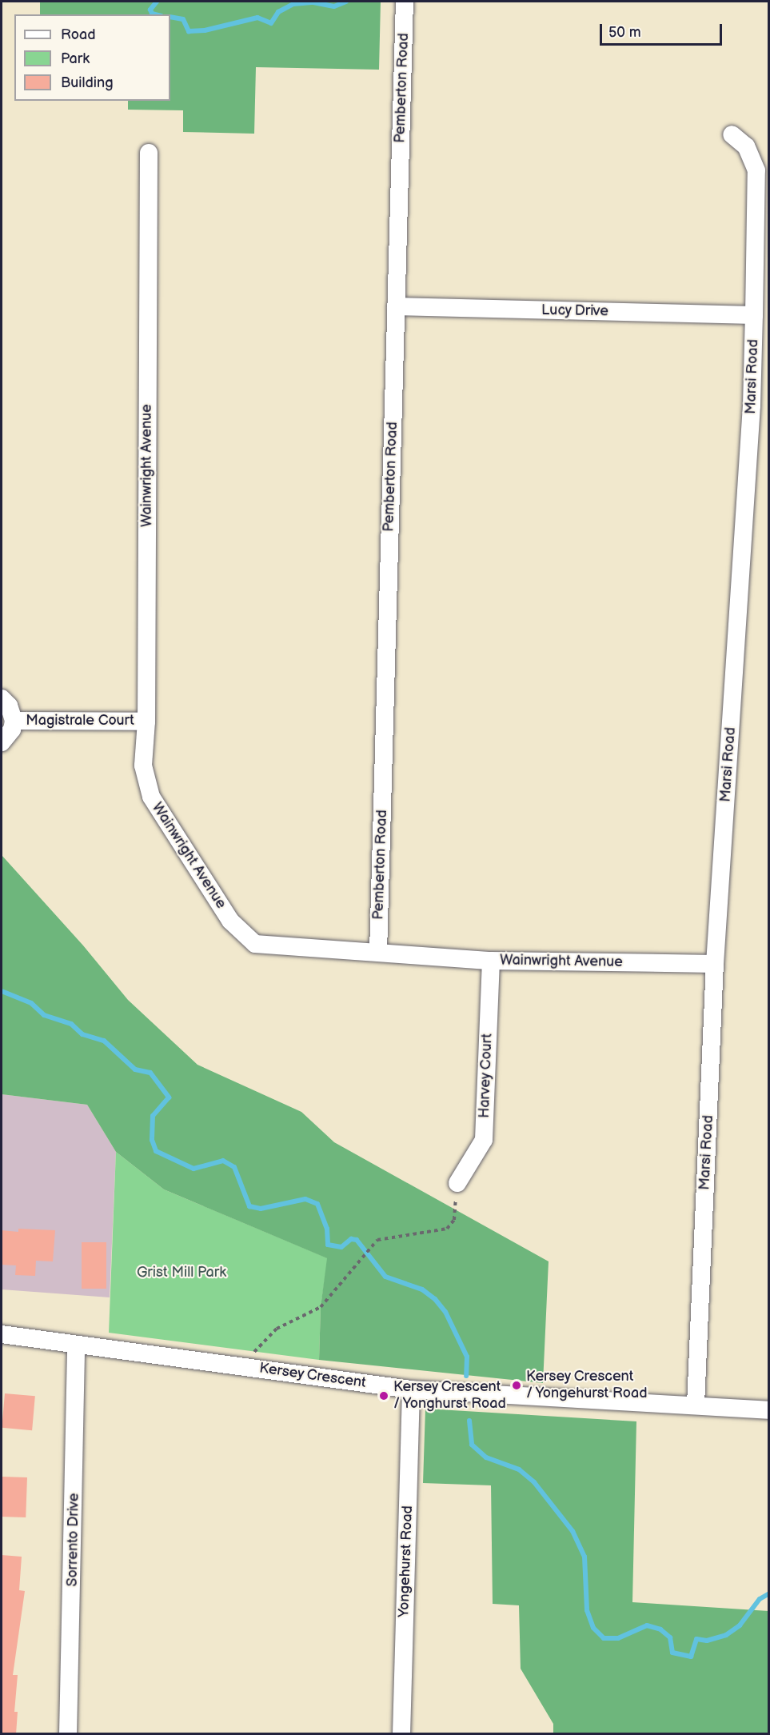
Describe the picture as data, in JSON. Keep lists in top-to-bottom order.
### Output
{
  "streets": {
    "street": [
      "Pemberton Road",
      "Lucy Drive",
      "Marsi Road",
      "Wainwright Avenue",
      "Magistrale Court",
      "Harvey Court",
      "Kersey Crescent",
      "Sorrento Drive",
      "Yongehurst Road"
    ]
  },
  "crossings": [
    ["Pemberton Road", "Lucy Drive"],
    ["Pemberton Road", "Wainwright Avenue"],
    ["Lucy Drive", "Marsi Road"],
    ["Marsi Road", "Wainwright Avenue"],
    ["Marsi Road", "Kersey Crescent"],
    ["Wainwright Avenue", "Magistrale Court"],
    ["Wainwright Avenue", "Harvey Court"],
    ["Kersey Crescent", "Sorrento Drive"],
    ["Kersey Crescent", "Yongehurst Road"]
  ],
  "parks": ["Grist Mill Park"],
  "places": ["Kersey Crescent / Yongehurst Road", "Kersey Crescent / Yonghurst Road"],
  "legend": ["Road", "Park", "Building"],
  "scale_bar": "50 m"
}
